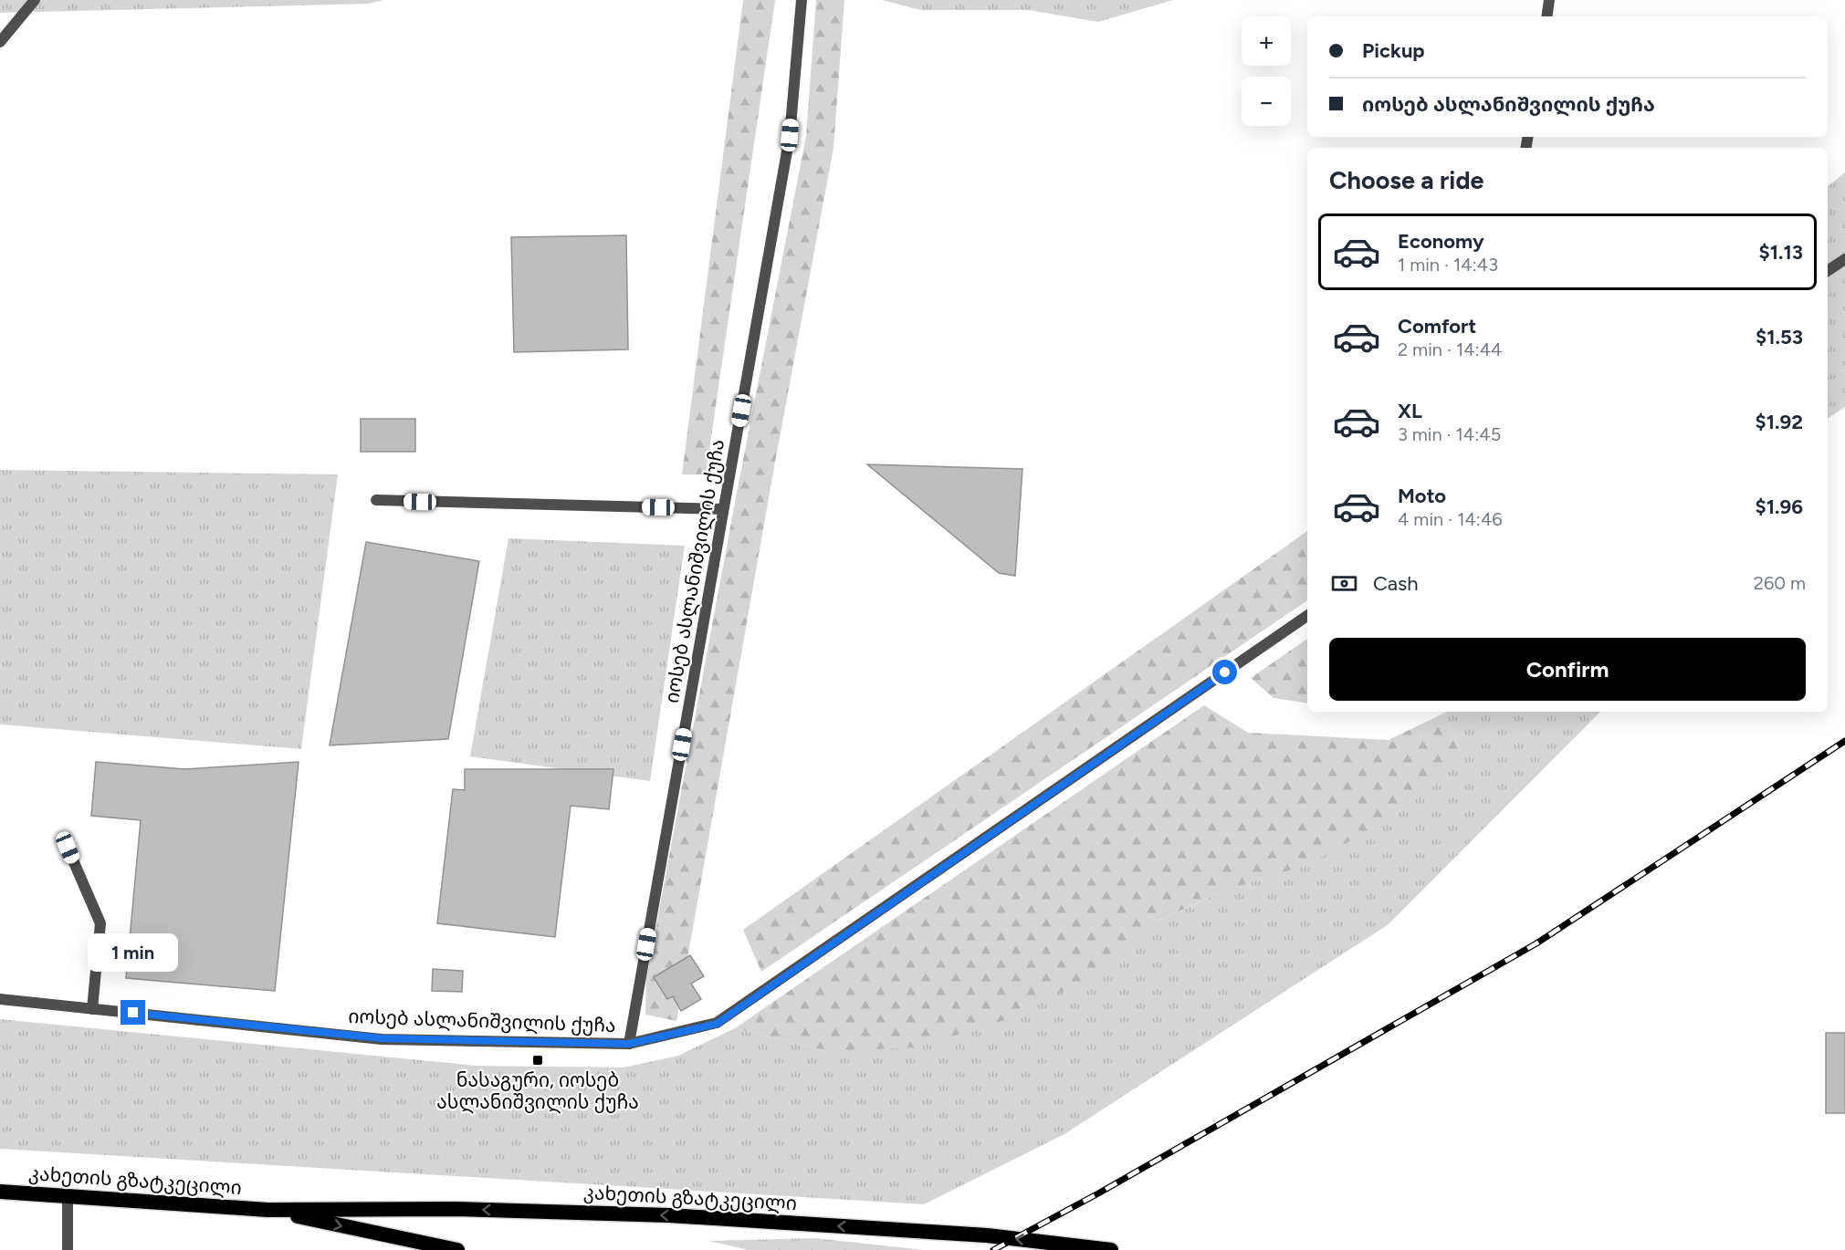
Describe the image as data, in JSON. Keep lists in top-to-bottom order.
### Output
{
  "streets": {
    "highway": ["კახეთის გზატკეცილი"],
    "street": ["იოსებ ასლანიშვილის ქუჩა"]
  },
  "places": {
    "transit": ["ნასაგური, იოსებ ასლანიშვილის ქუჩა"]
  },
  "page": {
    "map_buttons": ["+", "−"],
    "banner": ["Pickup", "იოსებ ასლანიშვილის ქუჩა"],
    "heading": "Choose a ride",
    "list": [
      {
        "name": "Economy",
        "note": "1 min · 14:43",
        "value": "$1.13"
      },
      {
        "name": "Comfort",
        "note": "2 min · 14:44",
        "value": "$1.53"
      },
      {
        "name": "XL",
        "note": "3 min · 14:45",
        "value": "$1.92"
      },
      {
        "name": "Moto",
        "note": "4 min · 14:46",
        "value": "$1.96"
      }
    ],
    "pay": ["Cash", "260 m"],
    "buttons": "Confirm",
    "bubble": "1 min"
  }
}
